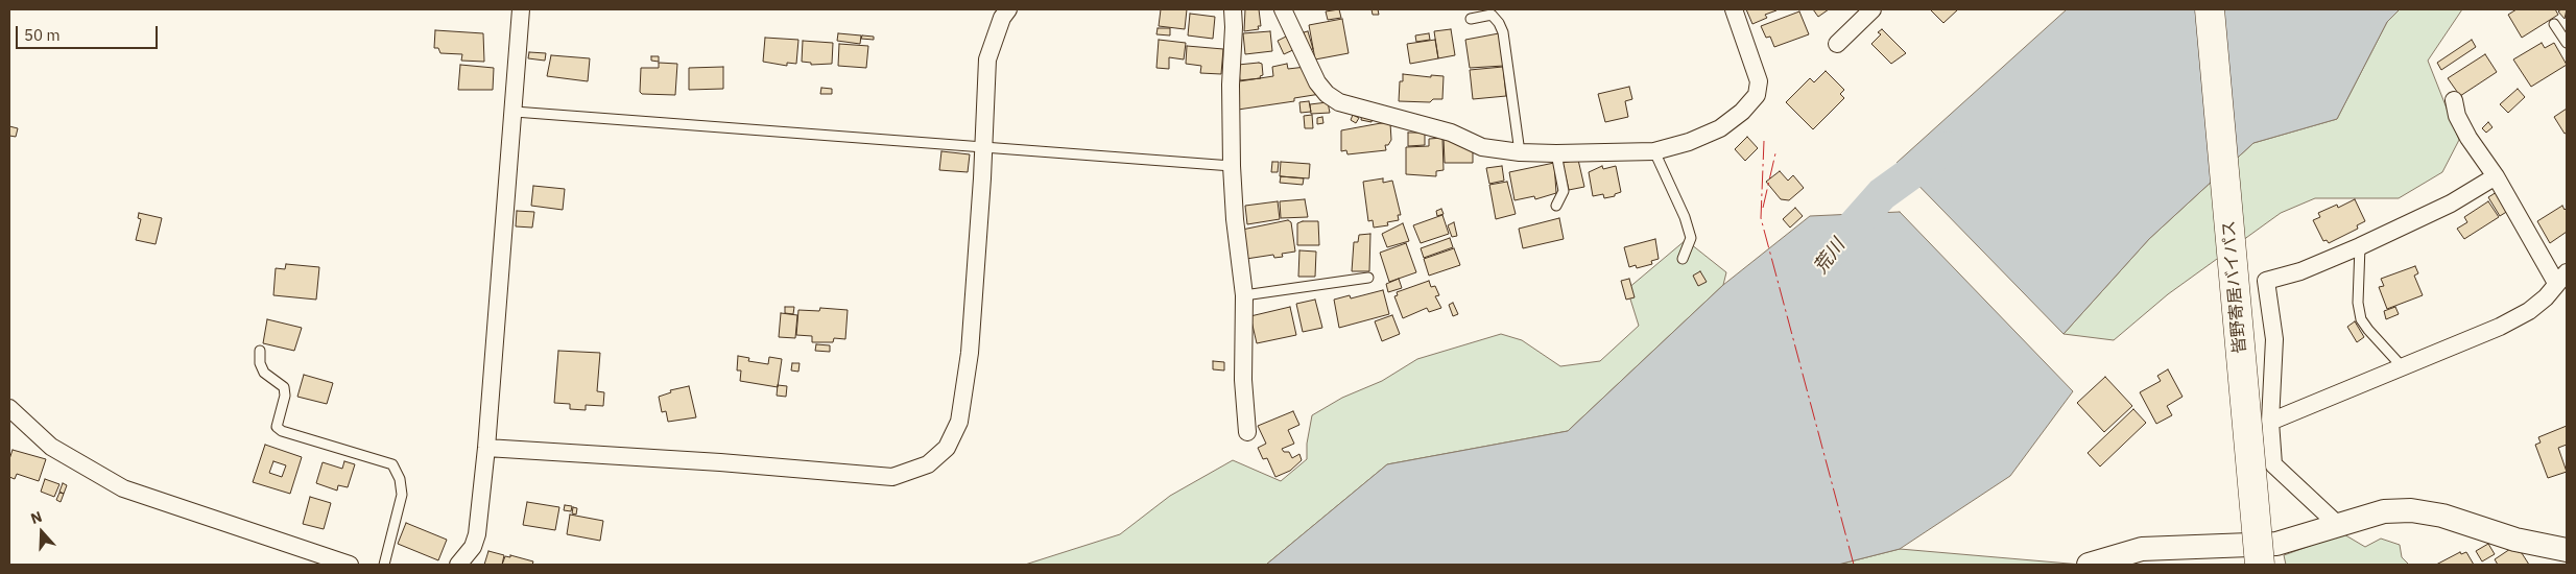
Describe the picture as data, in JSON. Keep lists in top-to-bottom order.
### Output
{
  "streets": {
    "highway": ["皆野寄居バイパス"]
  },
  "water": ["荒川"],
  "scale_bar": "50 m",
  "north": "top"
}
